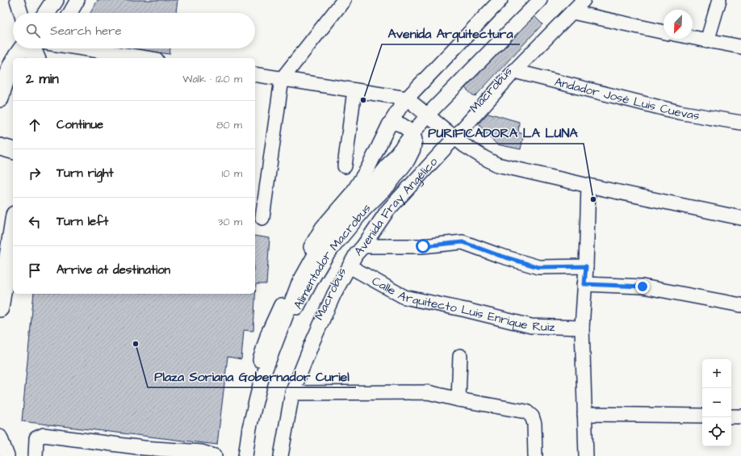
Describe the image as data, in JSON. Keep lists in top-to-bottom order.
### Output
{
  "streets": {
    "street": [
      "Macrobús",
      "Andador José Luis Cuevas",
      "Avenida Fray Angélico",
      "Alimentador Macrobus",
      "Calle Arquitecto Luis Enrique Ruiz"
    ]
  },
  "crossings": [
    ["Macrobús", "Avenida Fray Angélico"],
    ["Andador José Luis Cuevas", "Avenida Fray Angélico"],
    ["Avenida Fray Angélico", "Calle Arquitecto Luis Enrique Ruiz"]
  ],
  "places": ["Avenida Arquitectura", "PURIFICADORA LA LUNA", "Plaza Soriana Gobernador Curiel"],
  "north": "bottom left",
  "page": {
    "search": "Search here",
    "heading": ["2 min", "Walk · 120 m"],
    "list": [
      ["Continue", "80 m"],
      ["Turn right", "10 m"],
      ["Turn left", "30 m"],
      "Arrive at destination"
    ],
    "map_buttons": ["+", "−"]
  }
}
